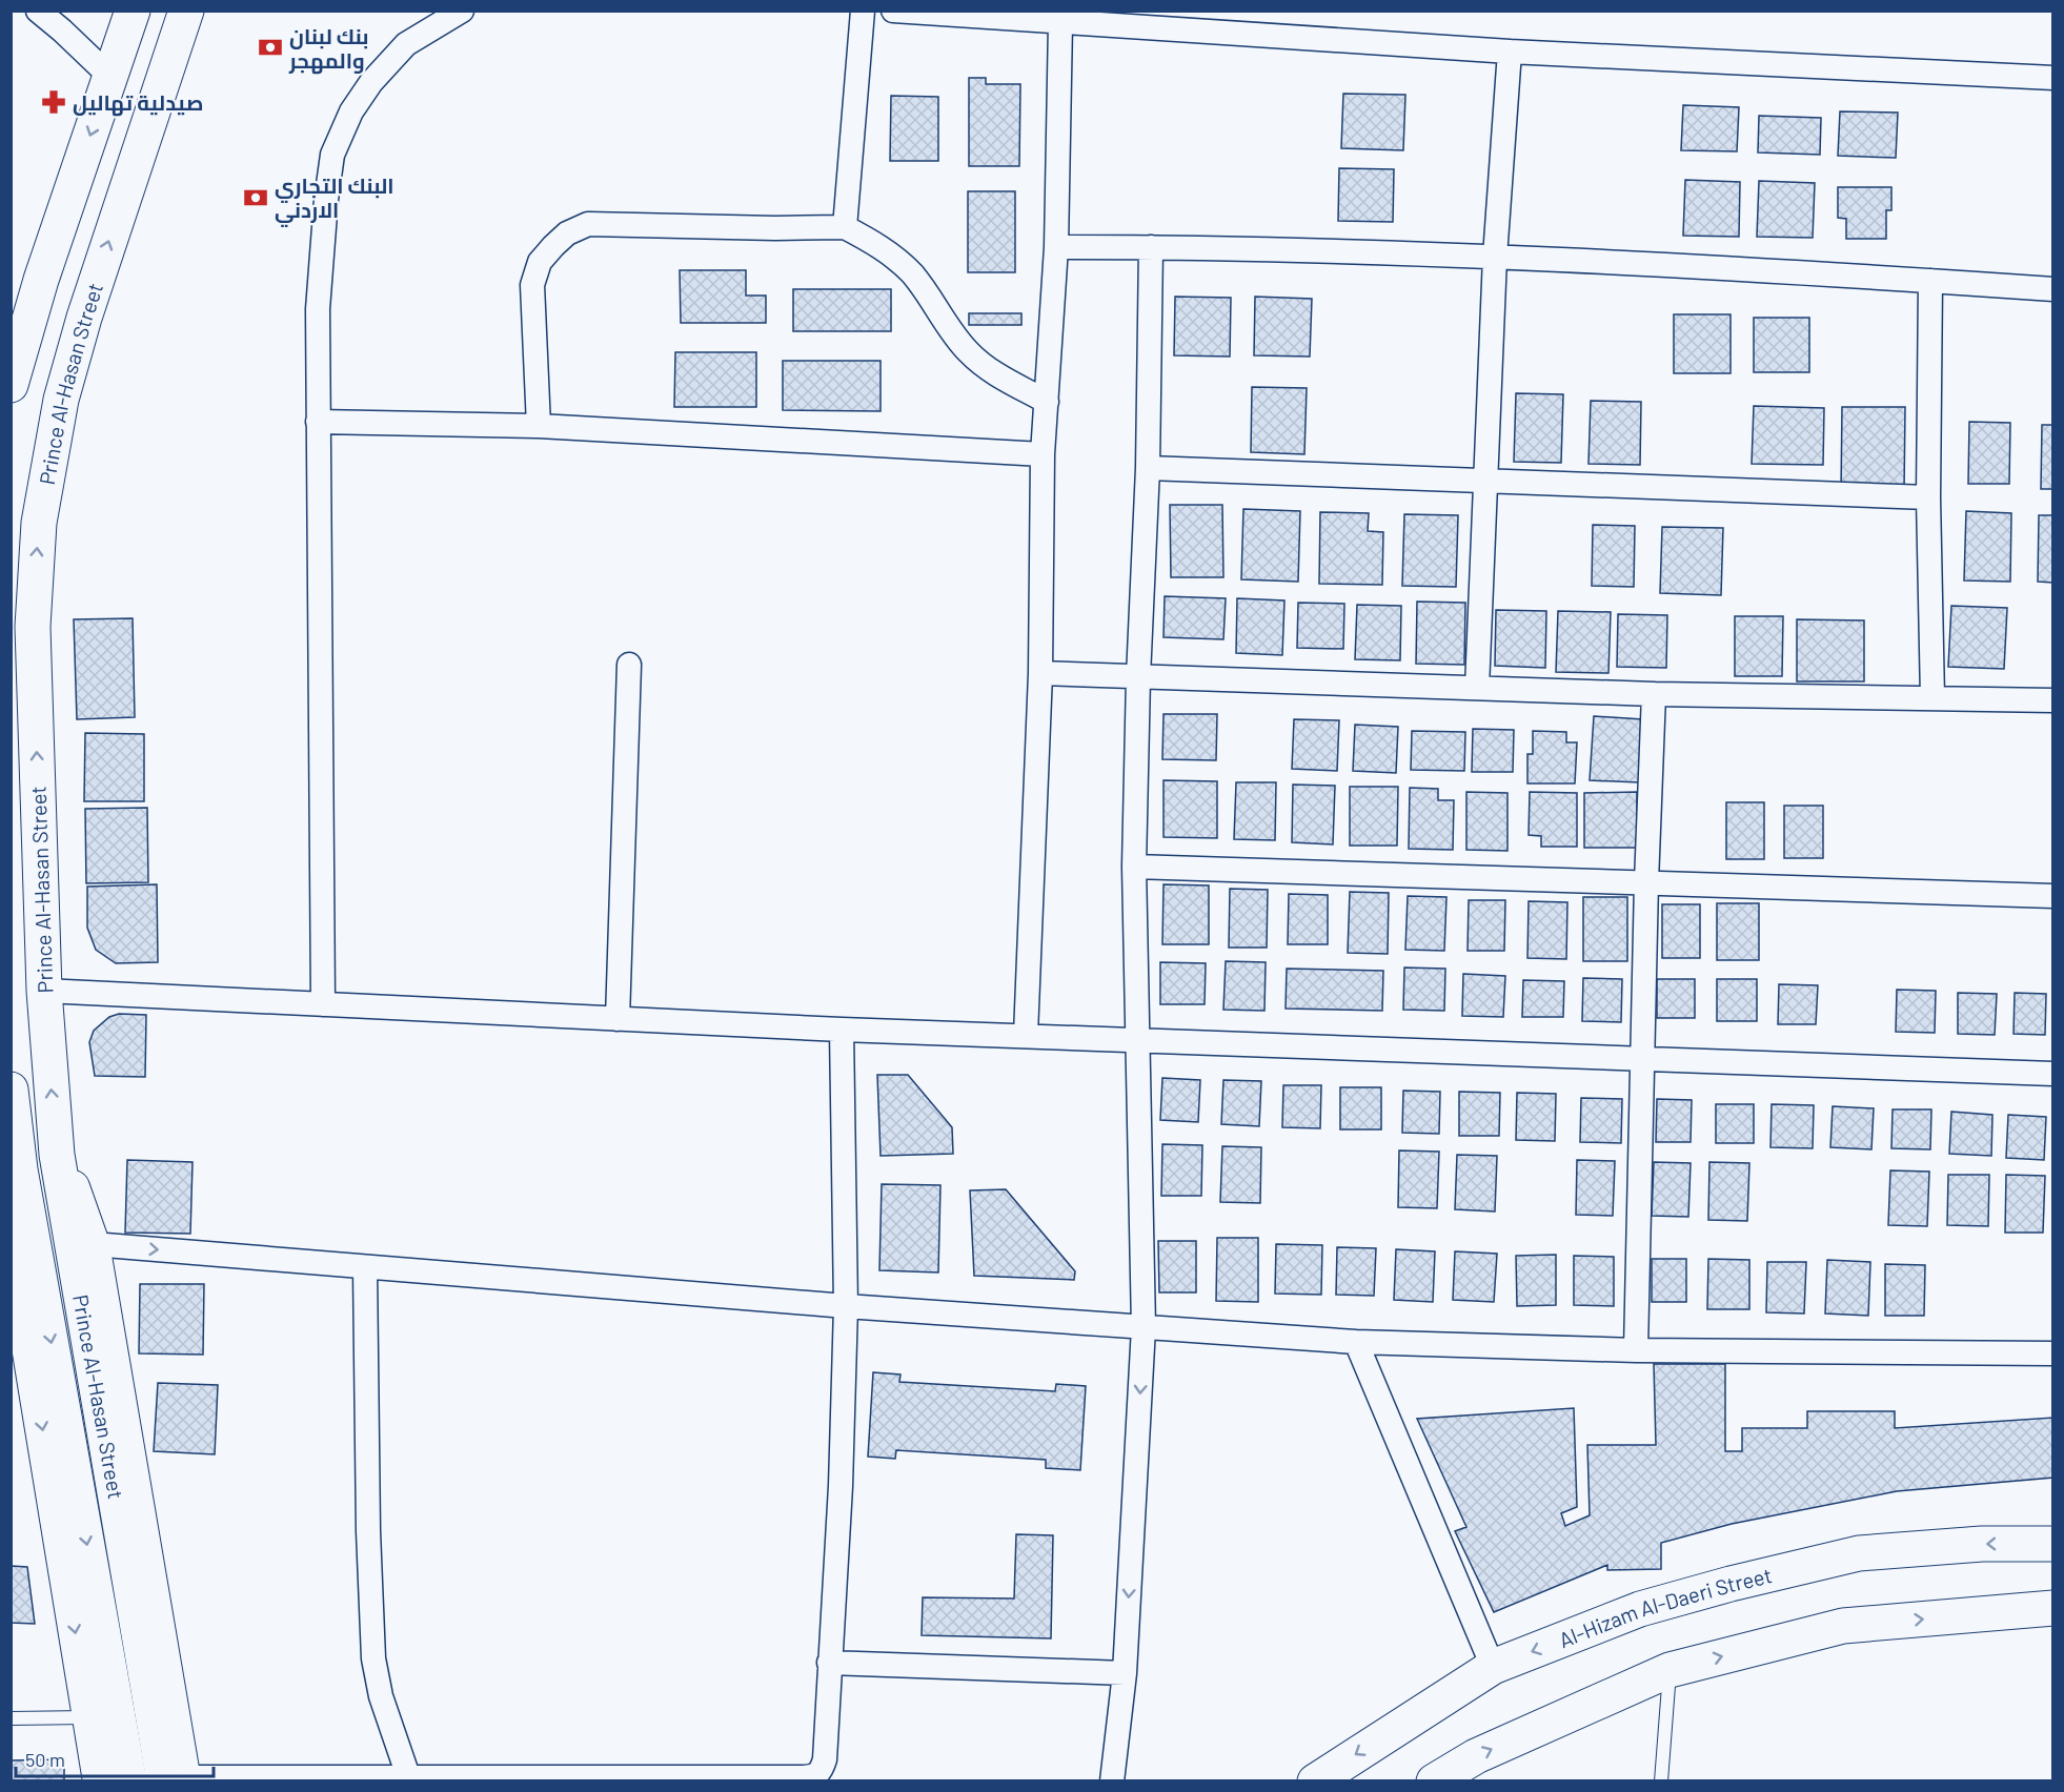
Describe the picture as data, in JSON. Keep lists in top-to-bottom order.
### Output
{
  "streets": {
    "highway": ["Prince Al-Hasan Street", "Al-Hizam Al-Daeri Street"]
  },
  "places": {
    "bank": ["بنك لبنان والمهجر", "البنك التجاري الاردني"],
    "pharmacy": ["صيدلية تهاليل"]
  },
  "scale_bar": "50 m"
}
